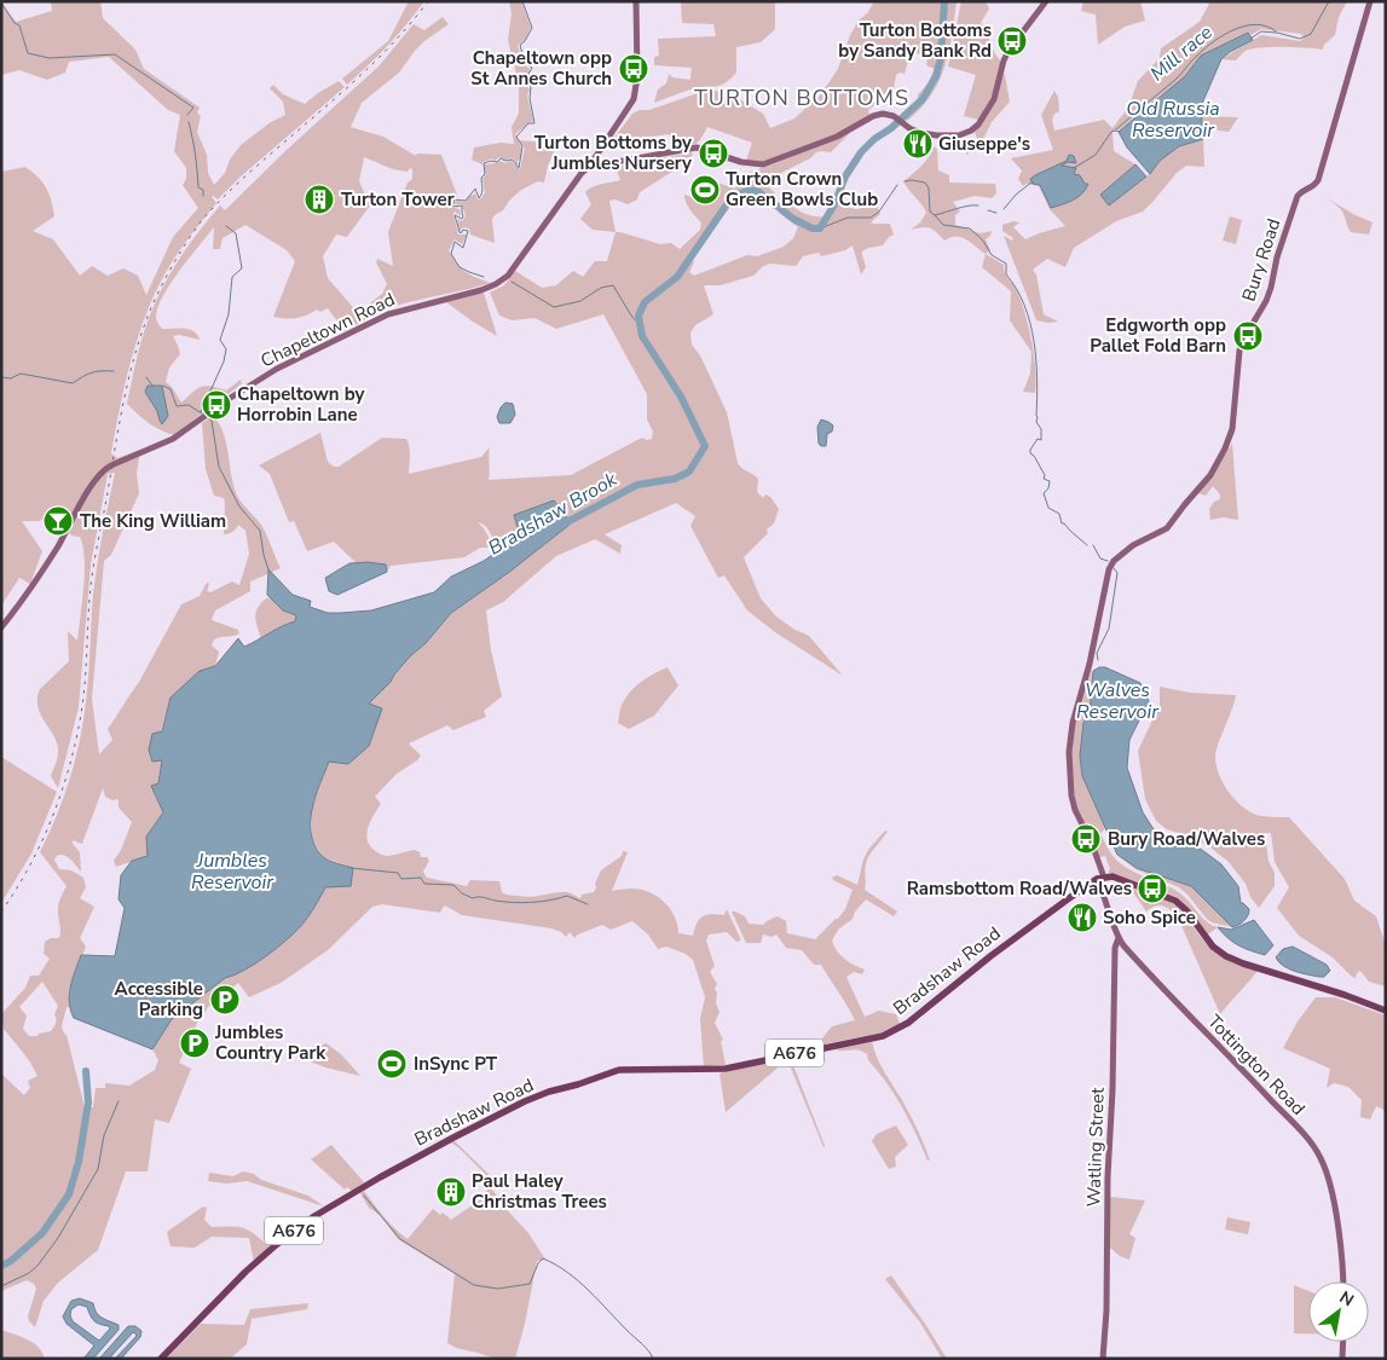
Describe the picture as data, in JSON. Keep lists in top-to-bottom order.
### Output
{
  "streets": {
    "main road": ["Bradshaw Road", "A676"],
    "street": [
      "Bury Road",
      "Chapeltown Road",
      "Tottington Road",
      "Watling Street"
    ]
  },
  "crossings": [
    ["Bury Road", "Bradshaw Road"],
    ["Bury Road", "Tottington Road"],
    ["Bradshaw Road", "Tottington Road"],
    ["Tottington Road", "Watling Street"]
  ],
  "districts": ["TURTON BOTTOMS"],
  "water": [
    "Mill race",
    "Old Russia Reservoir",
    "Bradshaw Brook",
    "Walves Reservoir",
    "Jumbles Reservoir"
  ],
  "places": {
    "bus stop": [
      "Turton Bottoms by Sandy Bank Rd",
      "Chapeltown opp St Annes Church",
      "Turton Bottoms by Jumbles Nursery",
      "Edgworth opp Pallet Fold Barn",
      "Chapeltown by Horrobin Lane",
      "Bury Road/Walves",
      "Ramsbottom Road/Walves"
    ],
    "restaurant": ["Giuseppe's", "Soho Spice"],
    "sports": ["Turton Crown Green Bowls Club", "InSync PT"],
    "building": ["Turton Tower", "Paul Haley Christmas Trees"],
    "bar": ["The King William"],
    "parking": ["Accessible Parking", "Jumbles Country Park"]
  },
  "north": "top right"
}
